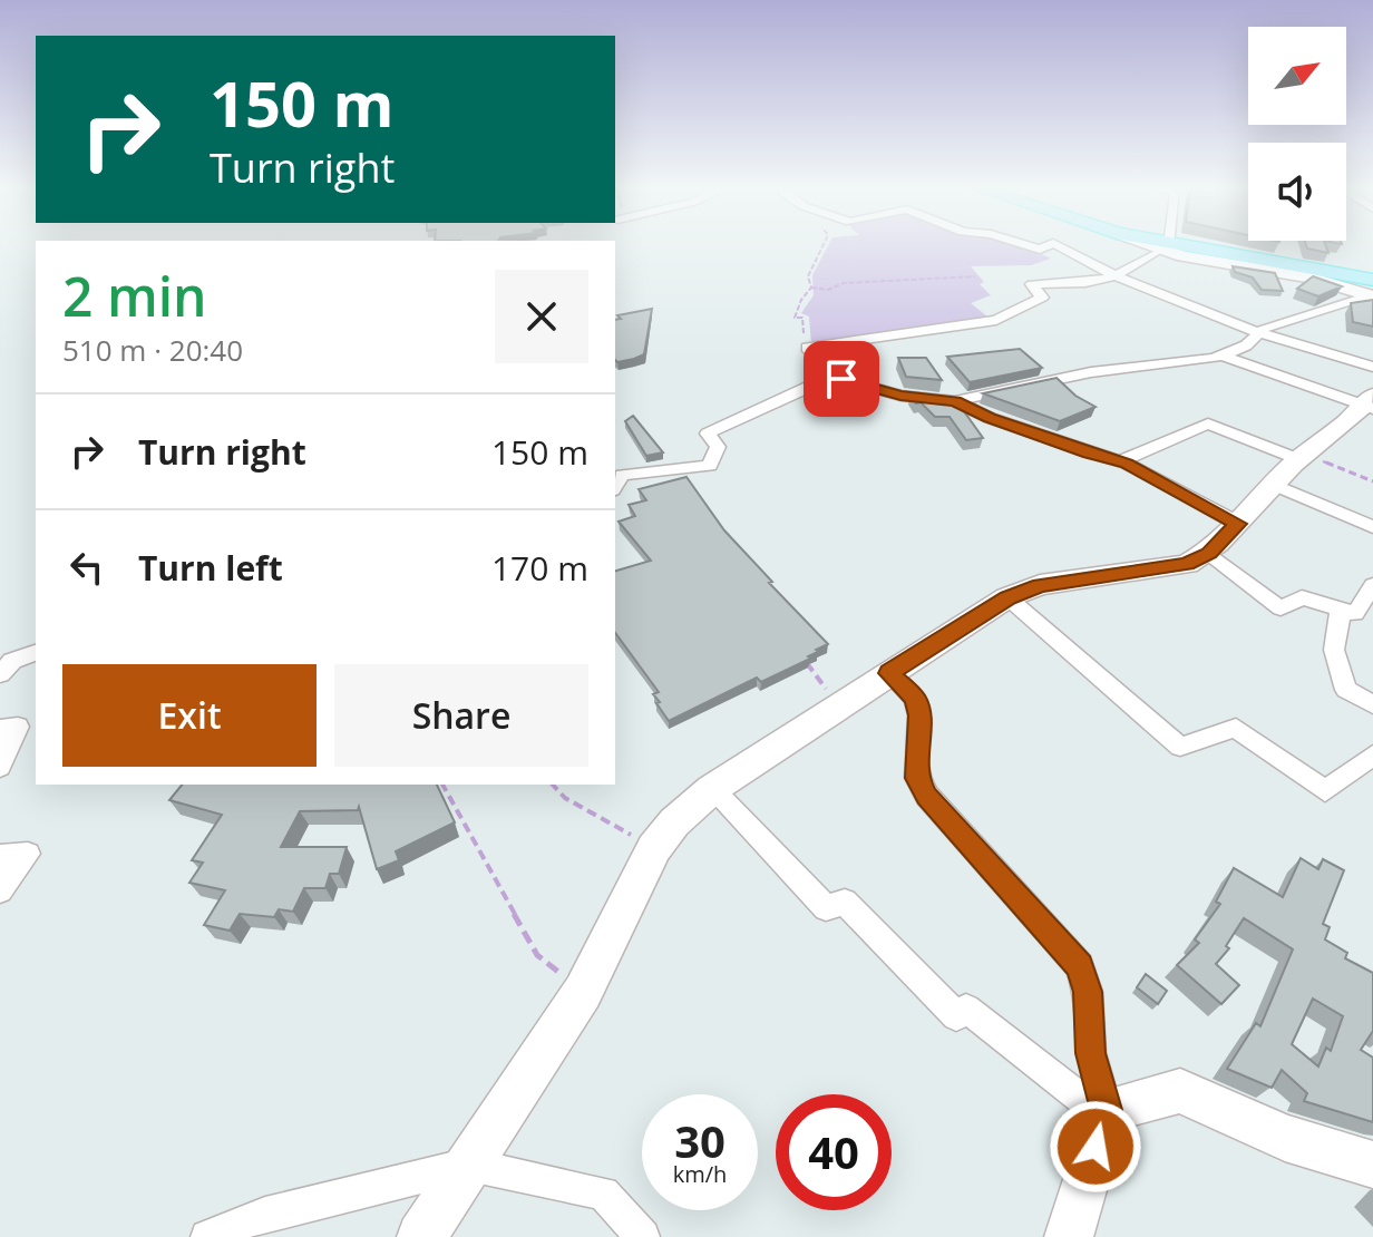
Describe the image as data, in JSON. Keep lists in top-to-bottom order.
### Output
{
  "north": "top right",
  "page": {
    "turn": ["150 m", "Turn right"],
    "heading": ["2 min", "510 m · 20:40"],
    "list": [
      {
        "name": "Turn right",
        "value": "150 m"
      },
      {
        "name": "Turn left",
        "value": "170 m"
      }
    ],
    "buttons": ["Exit", "Share"],
    "speed": "30 km/h",
    "limit": "40"
  }
}
